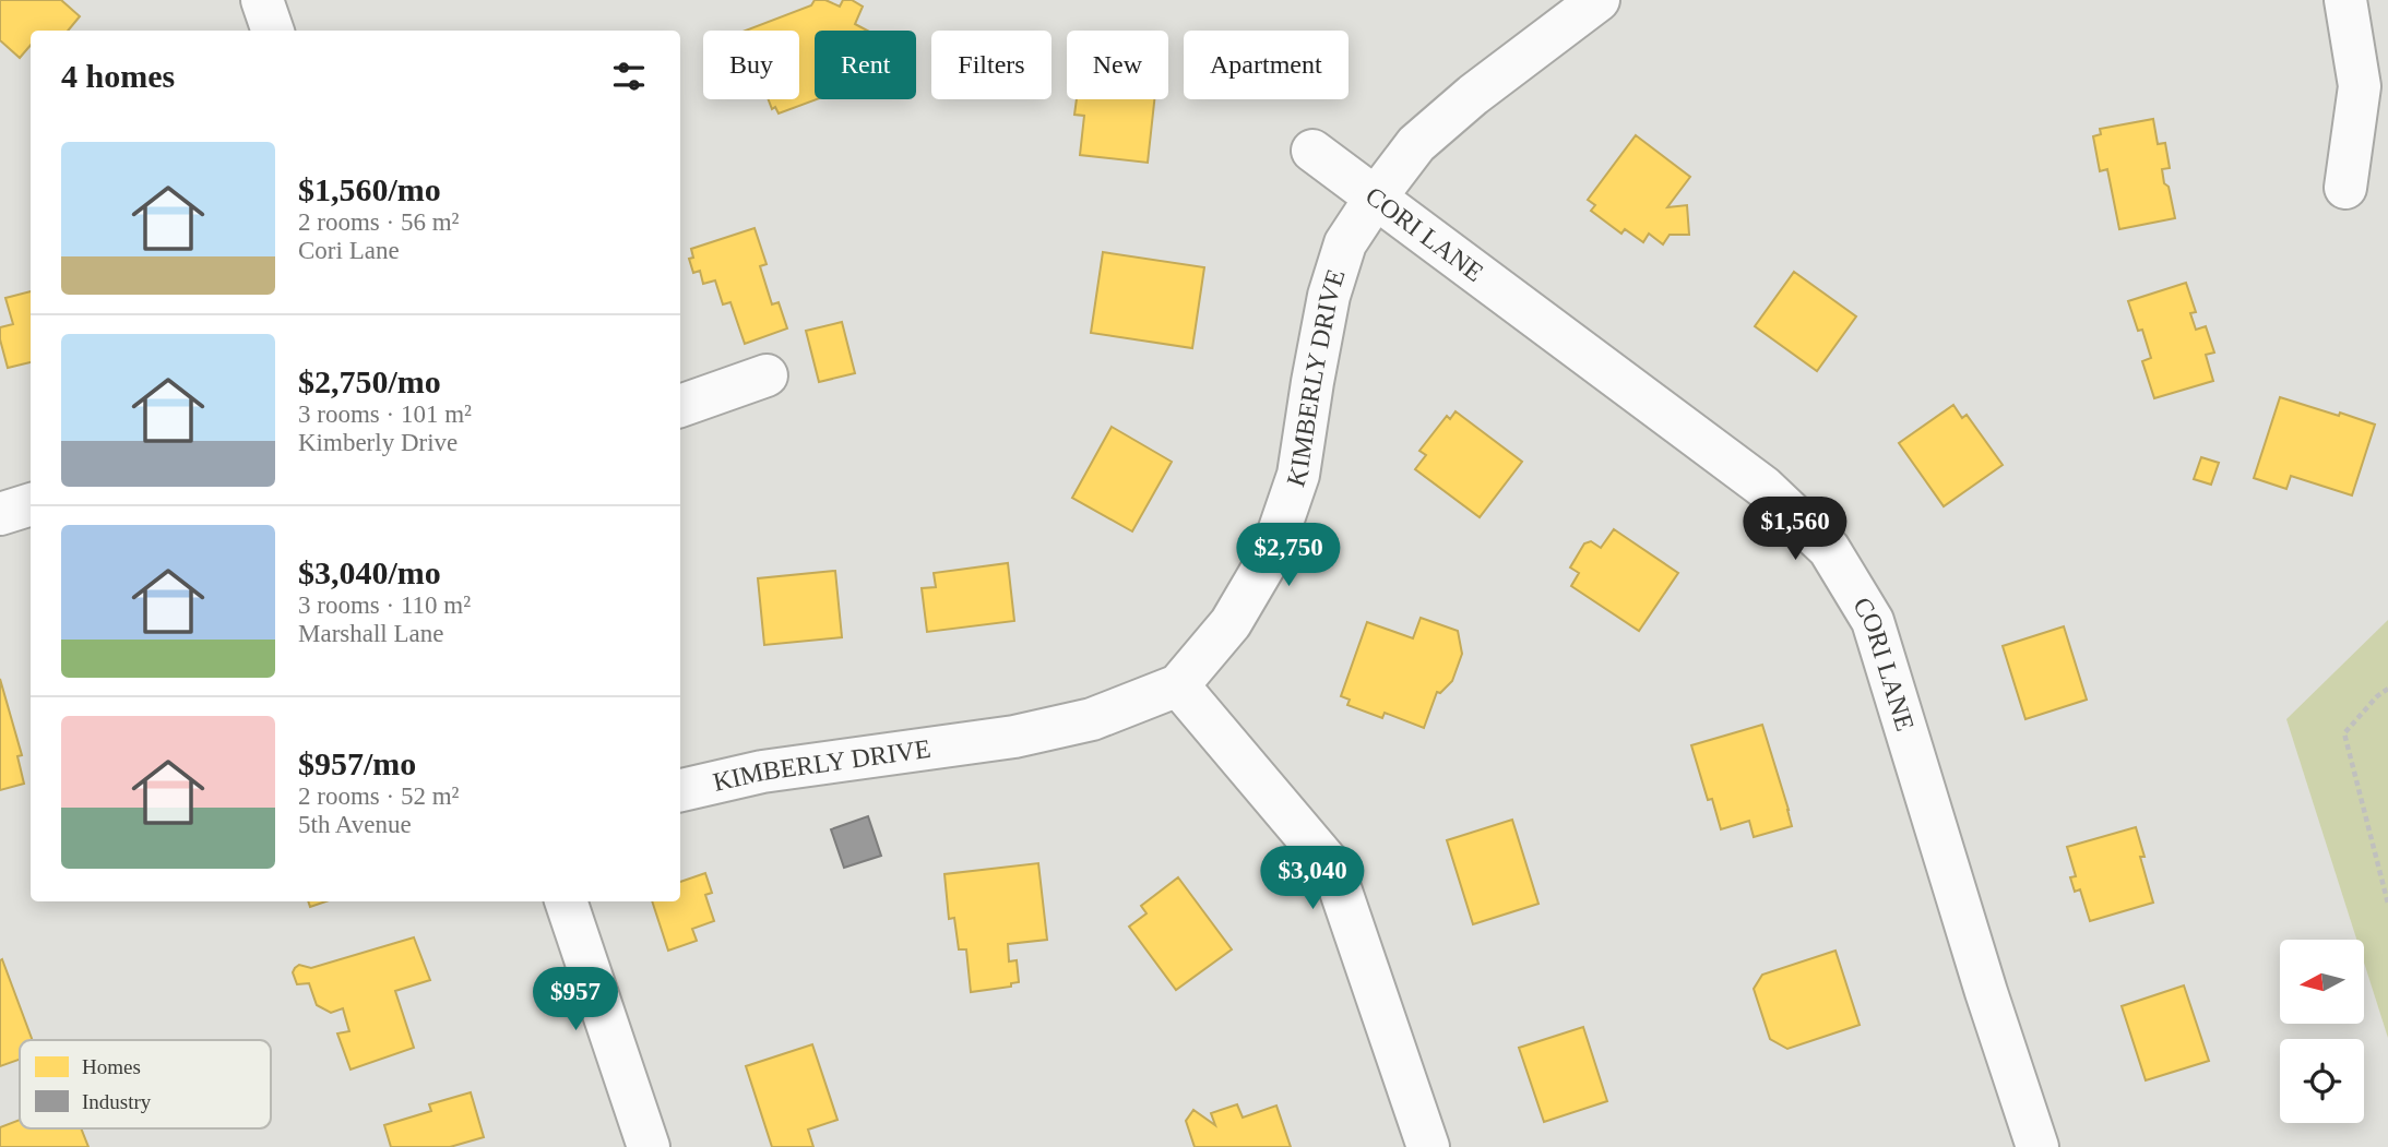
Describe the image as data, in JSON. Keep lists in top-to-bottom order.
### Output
{
  "streets": {
    "street": ["CORI LANE", "KIMBERLY DRIVE"]
  },
  "crossings": [
    ["CORI LANE", "KIMBERLY DRIVE"]
  ],
  "legend": ["Homes", "Industry"],
  "north": "left",
  "page": {
    "chip": [
      "Buy",
      "Rent",
      "Filters",
      "New",
      "Apartment"
    ],
    "heading": "4 homes",
    "list": [
      {
        "name": "$1,560/mo",
        "note": "2 rooms · 56 m² · Cori Lane"
      },
      {
        "name": "$2,750/mo",
        "note": "3 rooms · 101 m² · Kimberly Drive"
      },
      {
        "name": "$3,040/mo",
        "note": "3 rooms · 110 m² · Marshall Lane"
      },
      {
        "name": "$957/mo",
        "note": "2 rooms · 52 m² · 5th Avenue"
      }
    ],
    "price": [
      "$1,560",
      "$2,750",
      "$3,040",
      "$957"
    ]
  }
}
